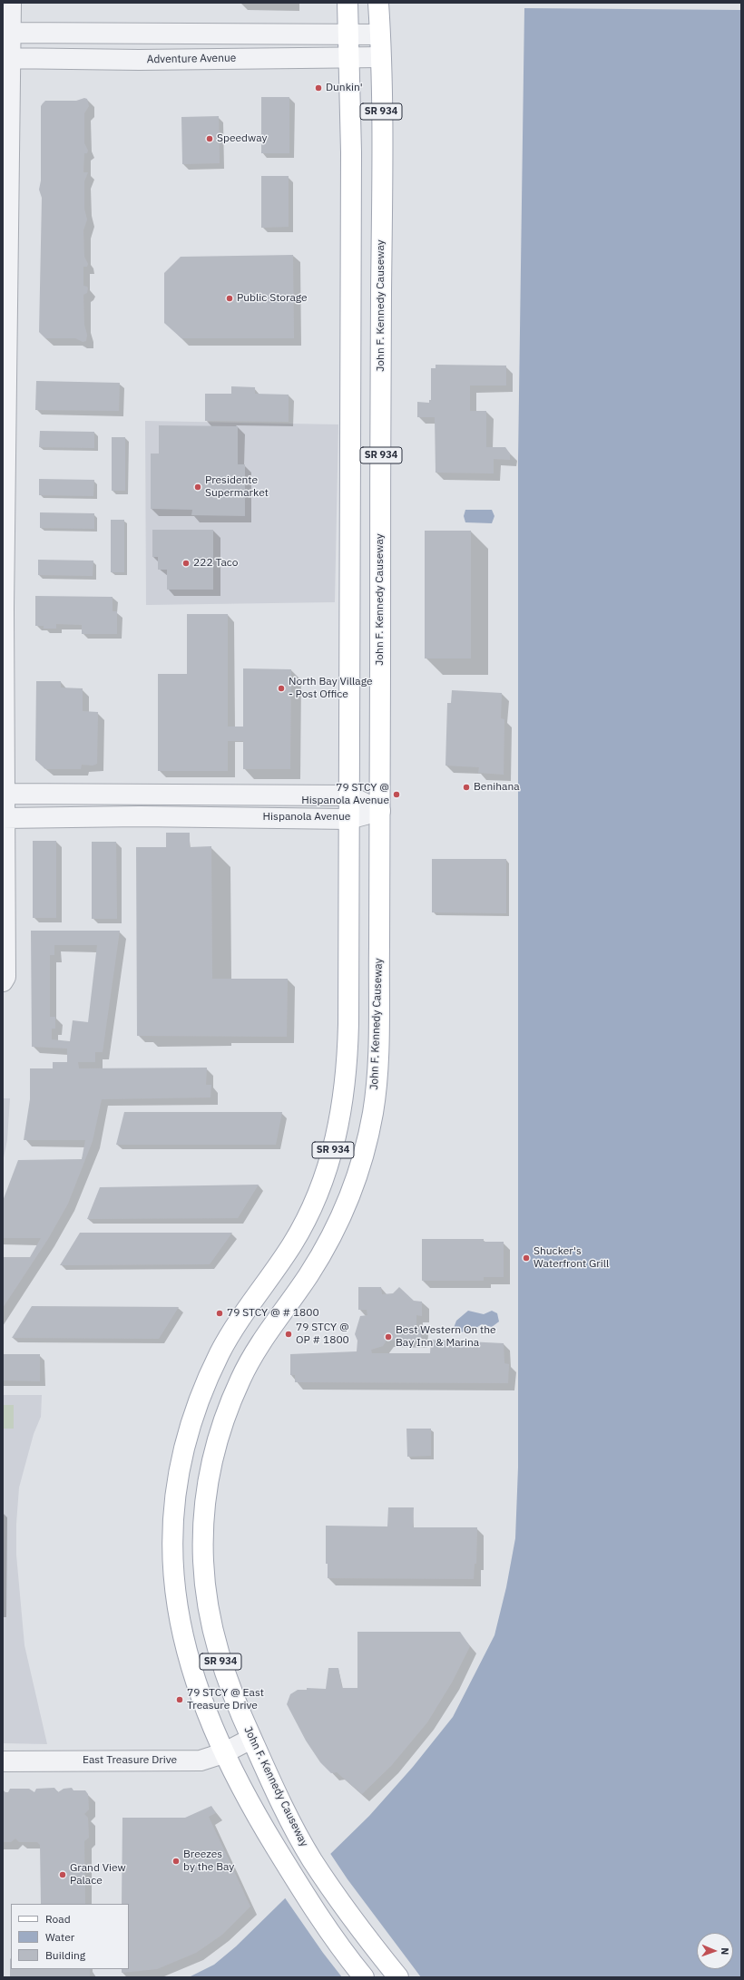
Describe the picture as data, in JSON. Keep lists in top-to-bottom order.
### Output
{
  "streets": {
    "main road": ["SR 934", "John F. Kennedy Causeway"],
    "street": ["Adventure Avenue", "Hispanola Avenue", "East Treasure Drive"]
  },
  "crossings": [
    ["Adventure Avenue", "SR 934"],
    ["Adventure Avenue", "John F. Kennedy Causeway"],
    ["SR 934", "Hispanola Avenue"],
    ["SR 934", "East Treasure Drive"],
    ["John F. Kennedy Causeway", "Hispanola Avenue"],
    ["John F. Kennedy Causeway", "East Treasure Drive"]
  ],
  "places": [
    "Dunkin'",
    "Speedway",
    "Public Storage",
    "Presidente Supermarket",
    "222 Taco",
    "North Bay Village - Post Office",
    "Benihana",
    "79 STCY @ Hispanola Avenue",
    "Shucker's Waterfront Grill",
    "79 STCY @ # 1800",
    "79 STCY @ OP # 1800",
    "Best Western On the Bay Inn & Marina",
    "79 STCY @ East Treasure Drive",
    "Breezes by the Bay",
    "Grand View Palace"
  ],
  "legend": ["Road", "Water", "Building"],
  "north": "right"
}
